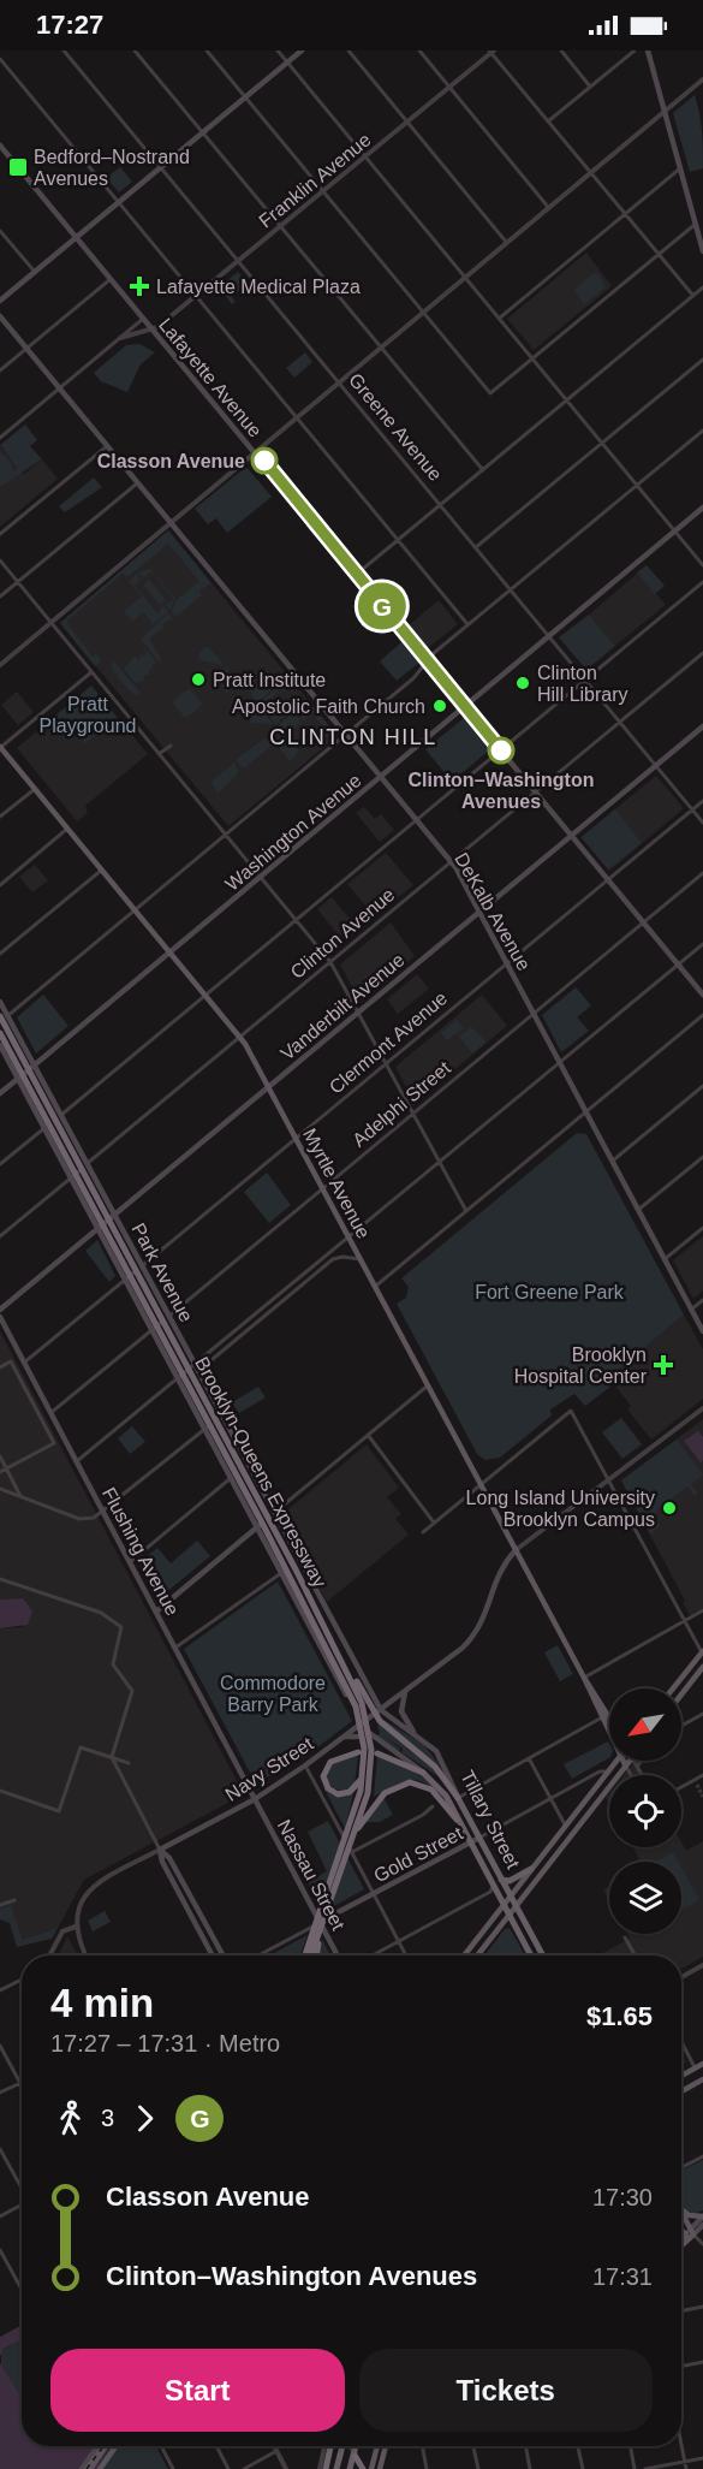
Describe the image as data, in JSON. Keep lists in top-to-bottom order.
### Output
{
  "streets": {
    "highway": ["Brooklyn-Queens Expressway", "Tillary Street"],
    "main road": [
      "Lafayette Avenue",
      "Washington Avenue",
      "DeKalb Avenue",
      "Vanderbilt Avenue",
      "Myrtle Avenue",
      "Park Avenue",
      "Flushing Avenue",
      "Navy Street",
      "Gold Street",
      "Nassau Street"
    ],
    "street": [
      "Franklin Avenue",
      "Greene Avenue",
      "Clinton Avenue",
      "Clermont Avenue",
      "Adelphi Street"
    ]
  },
  "crossings": [
    ["Franklin Avenue", "Lafayette Avenue"],
    ["Franklin Avenue", "Greene Avenue"],
    ["Lafayette Avenue", "Washington Avenue"],
    ["Lafayette Avenue", "Clinton Avenue"],
    ["Lafayette Avenue", "Vanderbilt Avenue"],
    ["Lafayette Avenue", "Clermont Avenue"],
    ["Lafayette Avenue", "Adelphi Street"],
    ["Greene Avenue", "Washington Avenue"],
    ["Greene Avenue", "Clinton Avenue"],
    ["Greene Avenue", "Vanderbilt Avenue"],
    ["Greene Avenue", "Clermont Avenue"],
    ["Washington Avenue", "DeKalb Avenue"],
    ["Washington Avenue", "Myrtle Avenue"],
    ["Washington Avenue", "Park Avenue"],
    ["DeKalb Avenue", "Clinton Avenue"],
    ["DeKalb Avenue", "Vanderbilt Avenue"],
    ["DeKalb Avenue", "Clermont Avenue"],
    ["DeKalb Avenue", "Adelphi Street"],
    ["Clinton Avenue", "Myrtle Avenue"],
    ["Clinton Avenue", "Park Avenue"],
    ["Vanderbilt Avenue", "Myrtle Avenue"],
    ["Vanderbilt Avenue", "Park Avenue"],
    ["Clermont Avenue", "Myrtle Avenue"],
    ["Clermont Avenue", "Park Avenue"],
    ["Clermont Avenue", "Flushing Avenue"],
    ["Adelphi Street", "Myrtle Avenue"],
    ["Adelphi Street", "Park Avenue"],
    ["Adelphi Street", "Flushing Avenue"],
    ["Myrtle Avenue", "Navy Street"],
    ["Park Avenue", "Brooklyn-Queens Expressway"],
    ["Park Avenue", "Navy Street"],
    ["Park Avenue", "Tillary Street"],
    ["Flushing Avenue", "Navy Street"],
    ["Flushing Avenue", "Nassau Street"],
    ["Navy Street", "Tillary Street"],
    ["Navy Street", "Nassau Street"],
    ["Tillary Street", "Gold Street"],
    ["Gold Street", "Nassau Street"]
  ],
  "districts": ["CLINTON HILL"],
  "parks": ["Pratt Playground", "Fort Greene Park", "Commodore Barry Park"],
  "places": {
    "transit": ["Bedford–Nostrand Avenues"],
    "health": ["Lafayette Medical Plaza", "Brooklyn Hospital Center"],
    "other": [
      "Classon Avenue",
      "Pratt Institute",
      "Clinton Hill Library",
      "Apostolic Faith Church",
      "Clinton–Washington Avenues",
      "Long Island University Brooklyn Campus"
    ]
  },
  "lines": ["metro line G"],
  "north": "bottom left",
  "page": {
    "status": "17:27",
    "on_map": "G",
    "heading": ["4 min", "17:27 – 17:31 · Metro", "$1.65"],
    "legs": ["3", "G"],
    "list": [
      {
        "name": "Classon Avenue",
        "value": "17:30"
      },
      {
        "name": "Clinton–Washington Avenues",
        "value": "17:31"
      }
    ],
    "buttons": ["Start", "Tickets"]
  }
}
